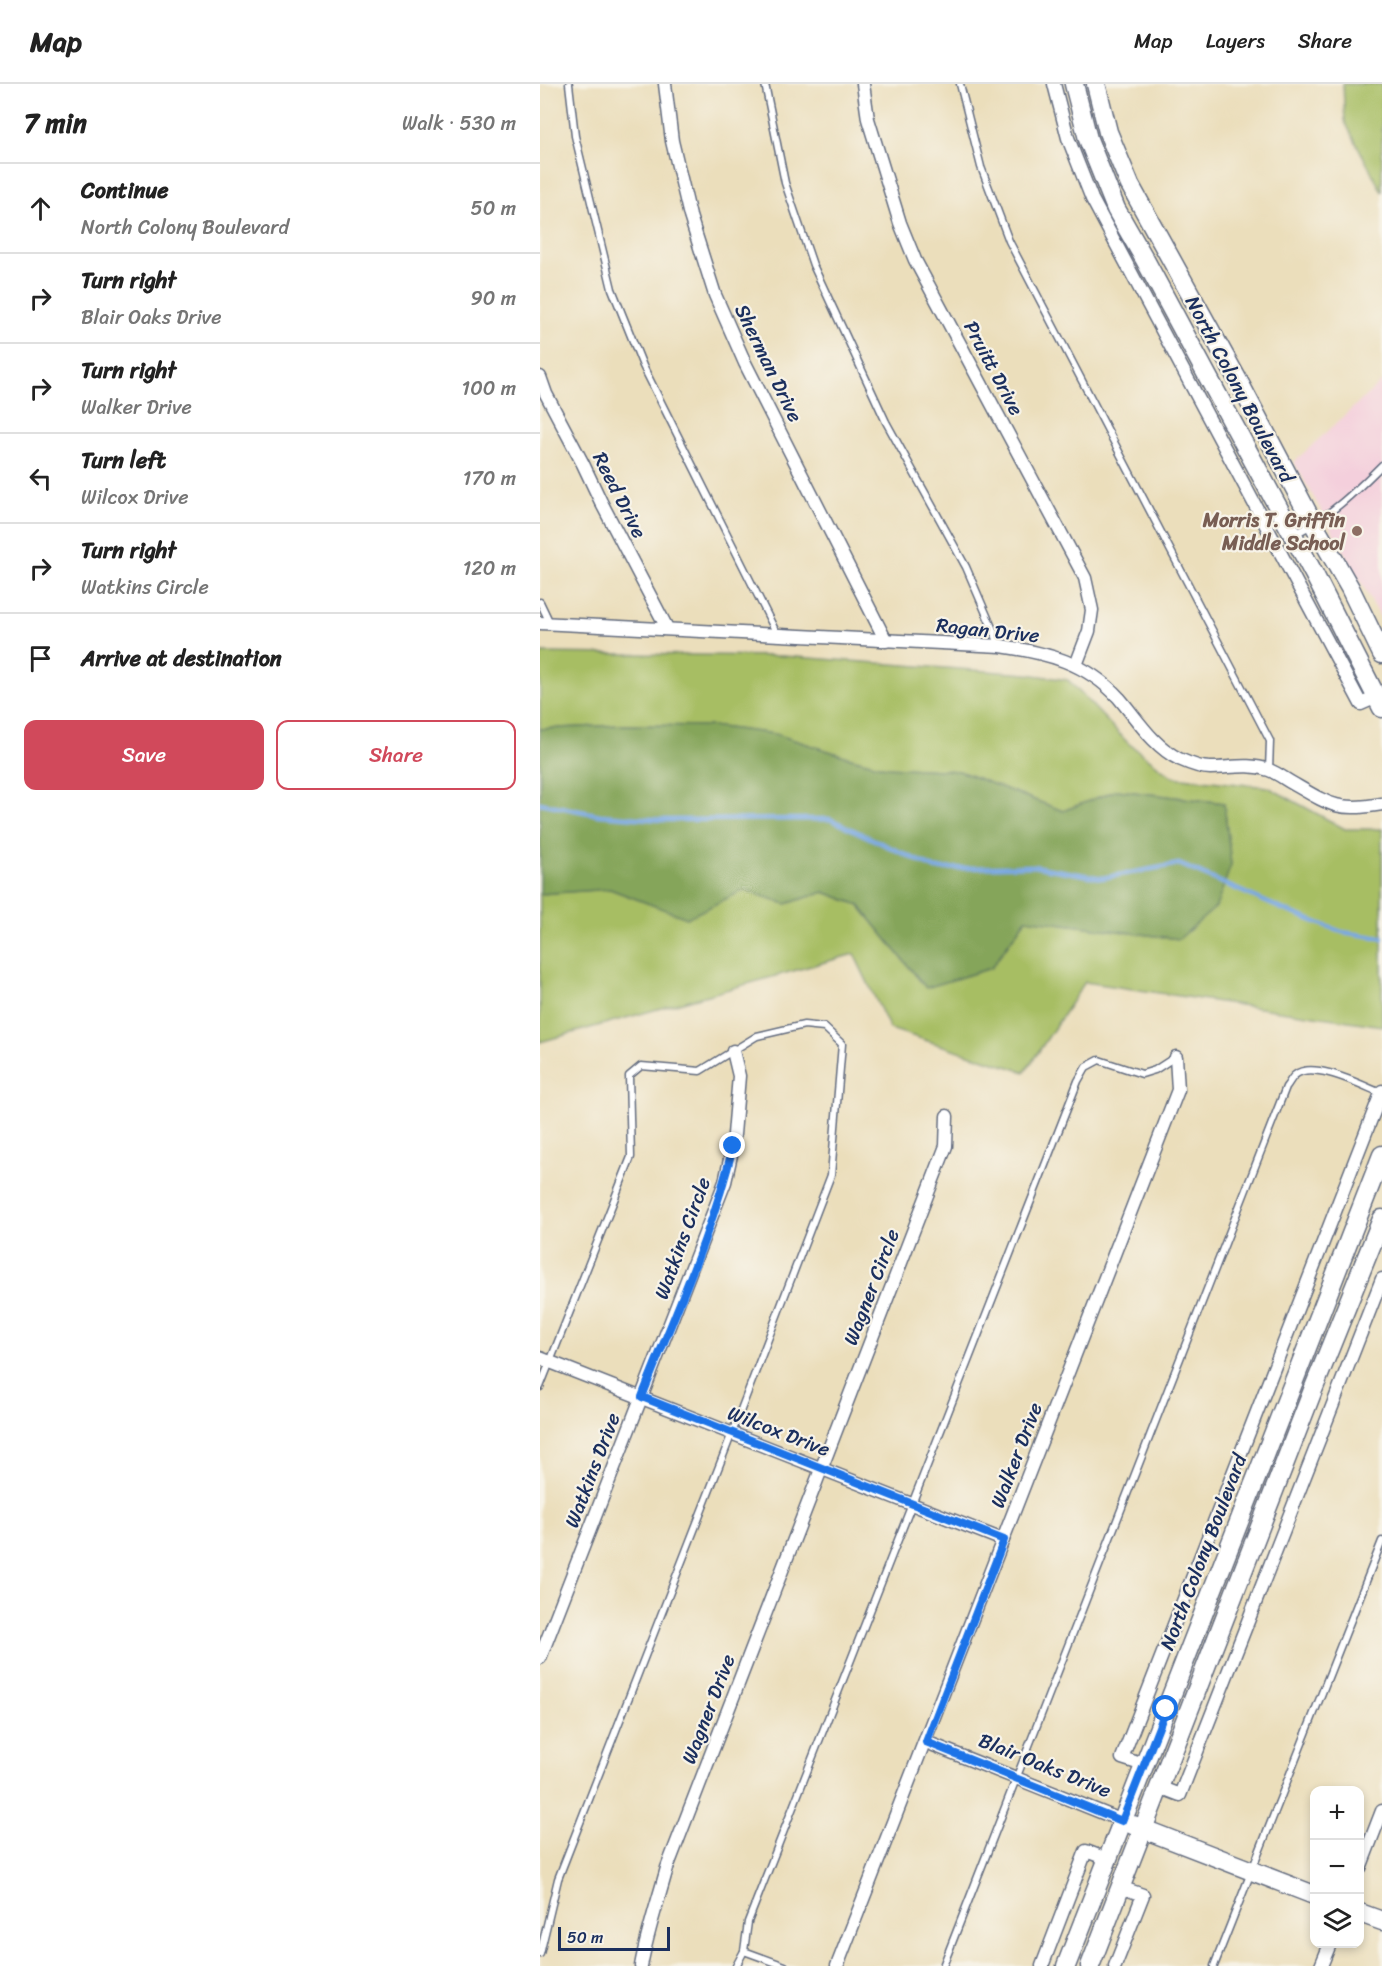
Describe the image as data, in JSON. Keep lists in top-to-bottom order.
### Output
{
  "streets": {
    "main road": ["North Colony Boulevard", "Blair Oaks Drive"],
    "street": [
      "Sherman Drive",
      "Pruitt Drive",
      "Reed Drive",
      "Ragan Drive",
      "Watkins Circle",
      "Wagner Circle",
      "Wilcox Drive",
      "Walker Drive",
      "Watkins Drive",
      "Wagner Drive"
    ]
  },
  "crossings": [
    ["Sherman Drive", "Ragan Drive"],
    ["Pruitt Drive", "Ragan Drive"],
    ["North Colony Boulevard", "Blair Oaks Drive"],
    ["Reed Drive", "Ragan Drive"],
    ["Watkins Circle", "Wilcox Drive"],
    ["Watkins Circle", "Watkins Drive"],
    ["Wagner Circle", "Wilcox Drive"],
    ["Wagner Circle", "Wagner Drive"],
    ["Wilcox Drive", "Walker Drive"],
    ["Wilcox Drive", "Watkins Drive"],
    ["Wilcox Drive", "Wagner Drive"],
    ["Walker Drive", "Blair Oaks Drive"]
  ],
  "places": ["Morris T. Griffin Middle School"],
  "scale_bar": "50 m",
  "page": {
    "header": "Map",
    "nav": ["Map", "Layers", "Share"],
    "heading": ["7 min", "Walk · 530 m"],
    "list": [
      ["Continue", "North Colony Boulevard", "50 m"],
      ["Turn right", "Blair Oaks Drive", "90 m"],
      ["Turn right", "Walker Drive", "100 m"],
      ["Turn left", "Wilcox Drive", "170 m"],
      ["Turn right", "Watkins Circle", "120 m"],
      "Arrive at destination"
    ],
    "buttons": ["Save", "Share"],
    "map_buttons": ["+", "−"],
    "scale": "50 m"
  }
}
